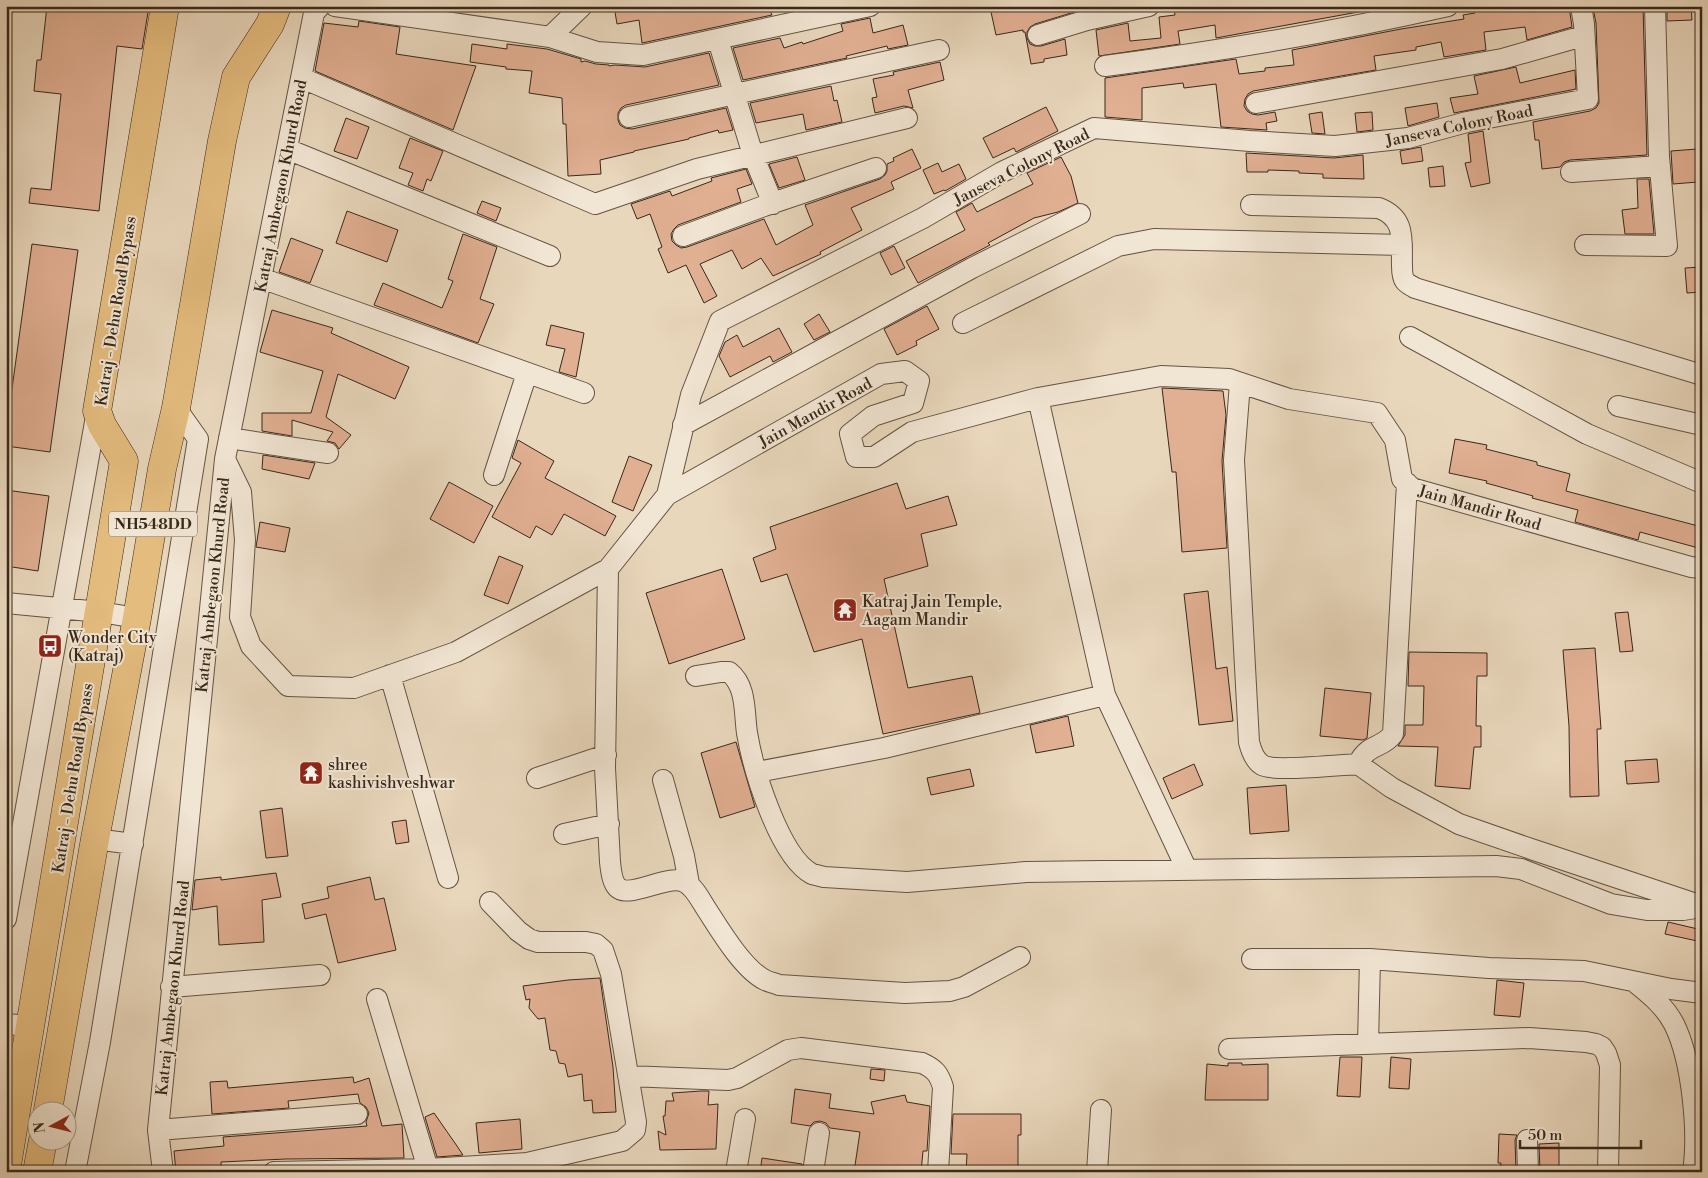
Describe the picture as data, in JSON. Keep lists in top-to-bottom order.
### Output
{
  "streets": {
    "highway": ["Katraj - Dehu Road Bypass", "NH548DD"],
    "street": ["Janseva Colony Road", "Katraj Ambegaon Khurd Road", "Jain Mandir Road"]
  },
  "crossings": [
    ["Janseva Colony Road", "Jain Mandir Road"],
    ["Katraj Ambegaon Khurd Road", "Jain Mandir Road"]
  ],
  "places": {
    "temple": ["Katraj Jain Temple, Aagam Mandir", "shree kashivishveshwar"],
    "bus stop": ["Wonder City (Katraj)"]
  },
  "scale_bar": "50 m",
  "north": "left"
}
